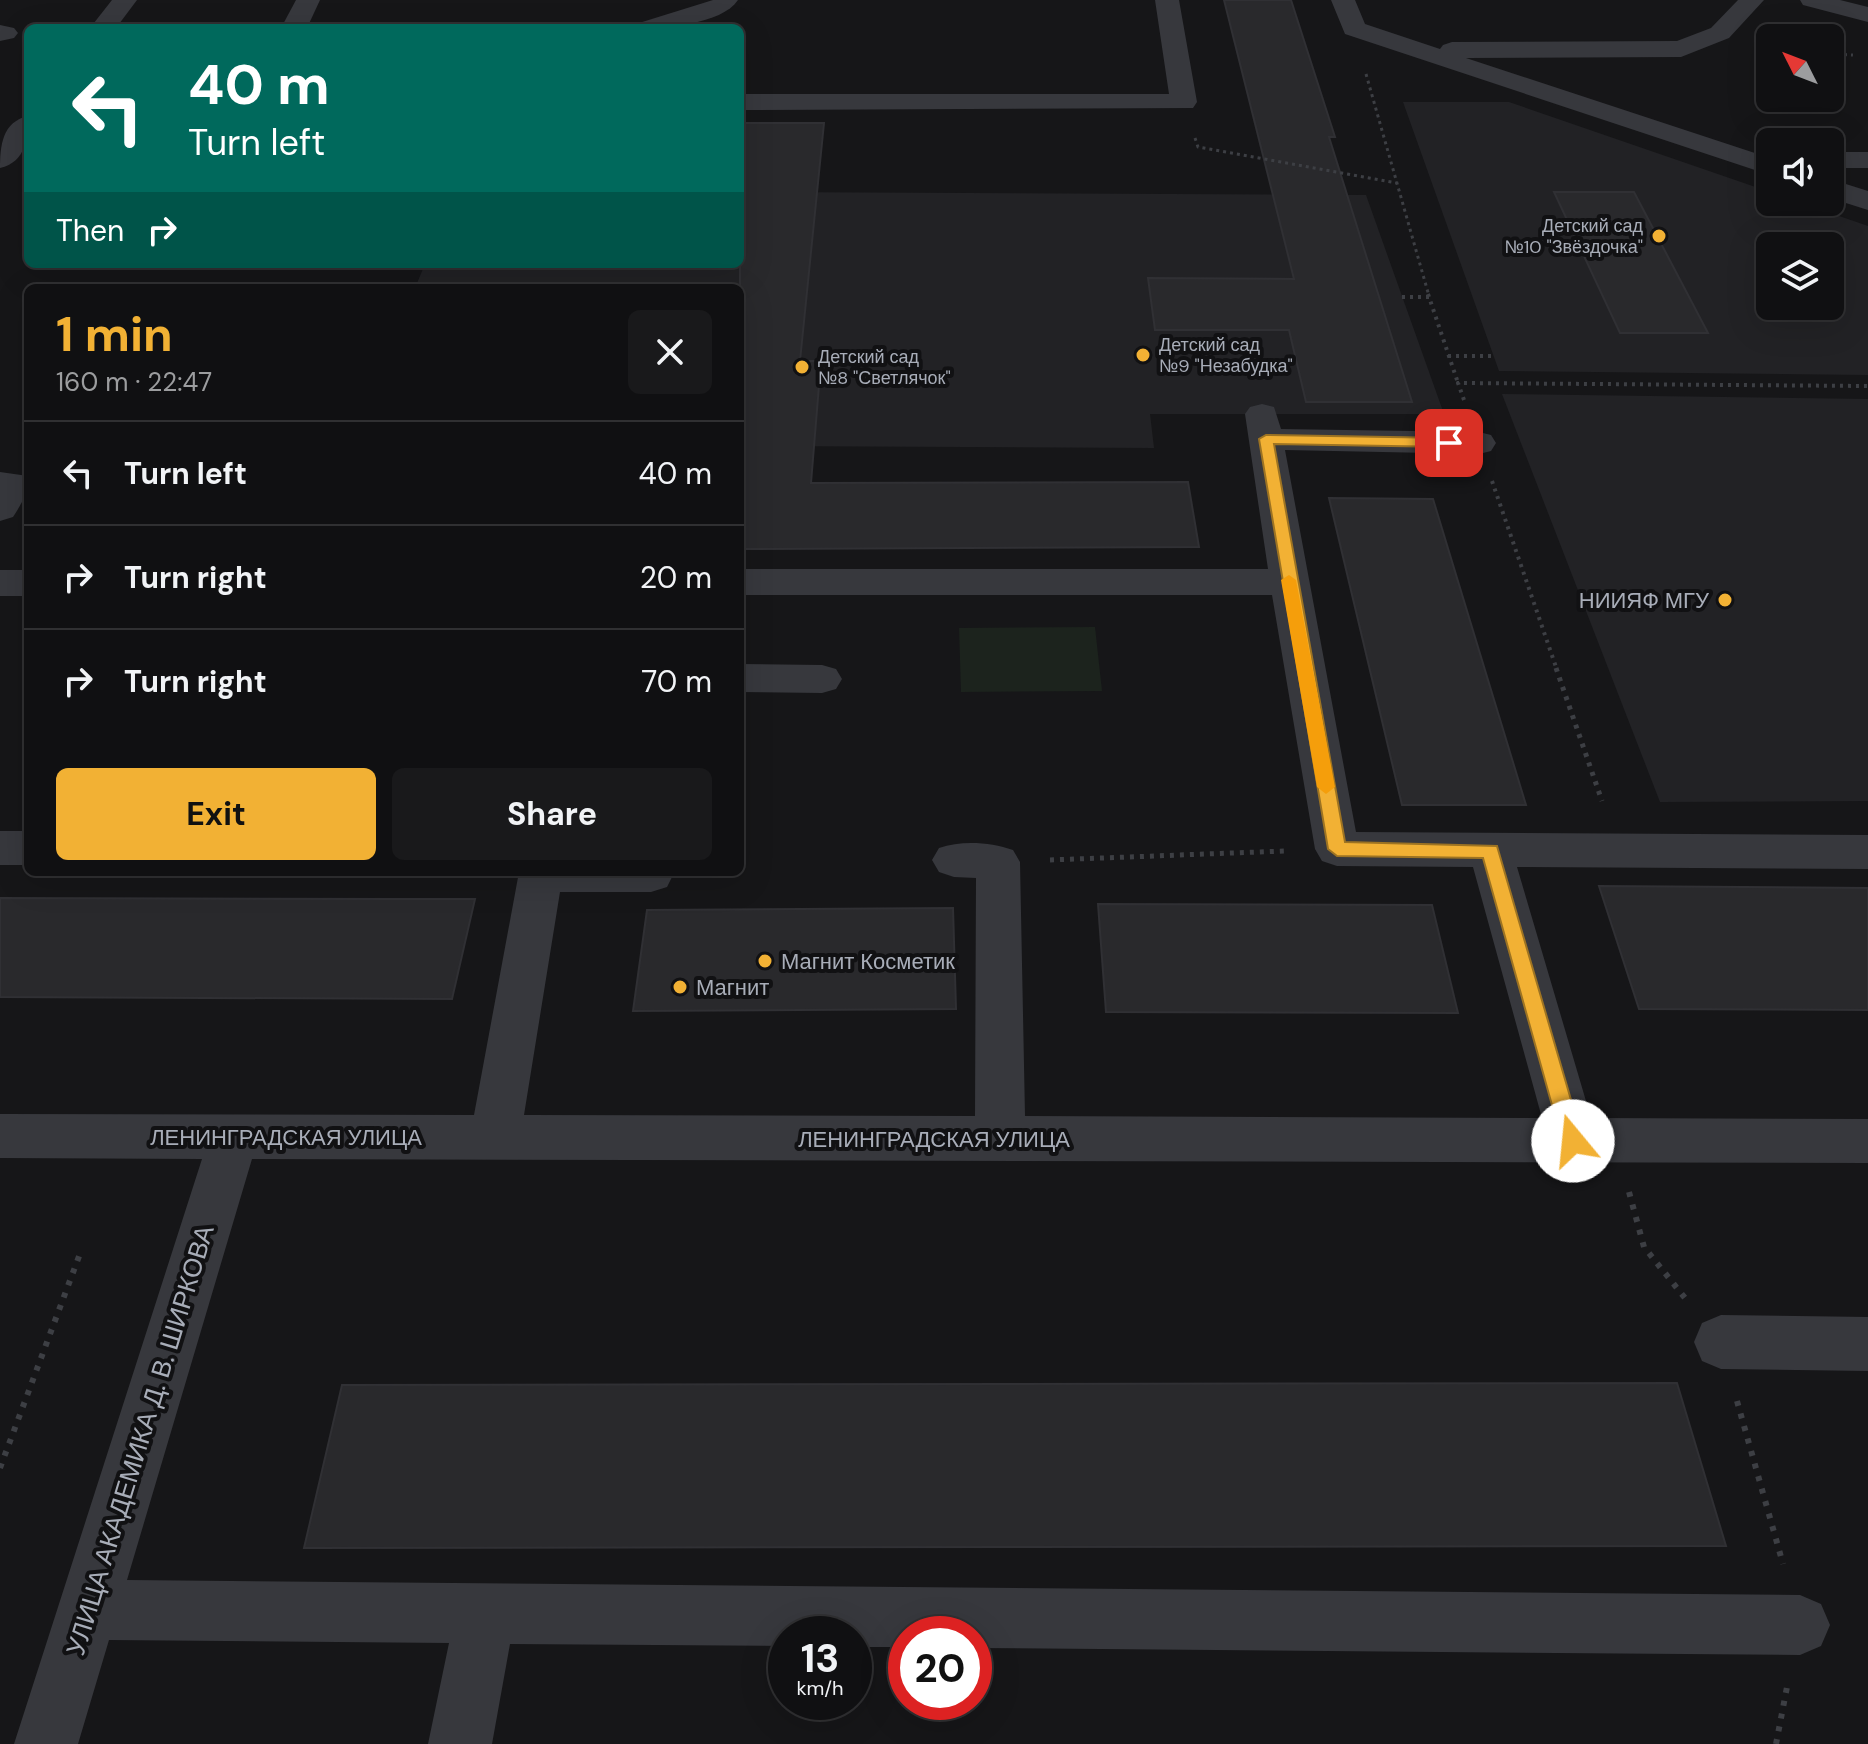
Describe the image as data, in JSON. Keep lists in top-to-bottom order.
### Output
{
  "streets": {
    "street": ["ЛЕНИНГРАДСКАЯ УЛИЦА", "УЛИЦА АКАДЕМИКА Д. В. ШИРКОВА"]
  },
  "crossings": [
    ["ЛЕНИНГРАДСКАЯ УЛИЦА", "УЛИЦА АКАДЕМИКА Д. В. ШИРКОВА"]
  ],
  "places": [
    "Детский сад №10 \"Звёздочка\"",
    "Детский сад №9 \"Незабудка\"",
    "Детский сад №8 \"Светлячок\"",
    "НИИЯФ МГУ",
    "Магнит Косметик",
    "Магнит"
  ],
  "north": "top left",
  "page": {
    "turn": ["40 m", "Turn left"],
    "then": "Then",
    "heading": ["1 min", "160 m · 22:47"],
    "list": [
      {
        "name": "Turn left",
        "value": "40 m"
      },
      {
        "name": "Turn right",
        "value": "20 m"
      },
      {
        "name": "Turn right",
        "value": "70 m"
      }
    ],
    "buttons": ["Exit", "Share"],
    "speed": "13 km/h",
    "limit": "20"
  }
}
